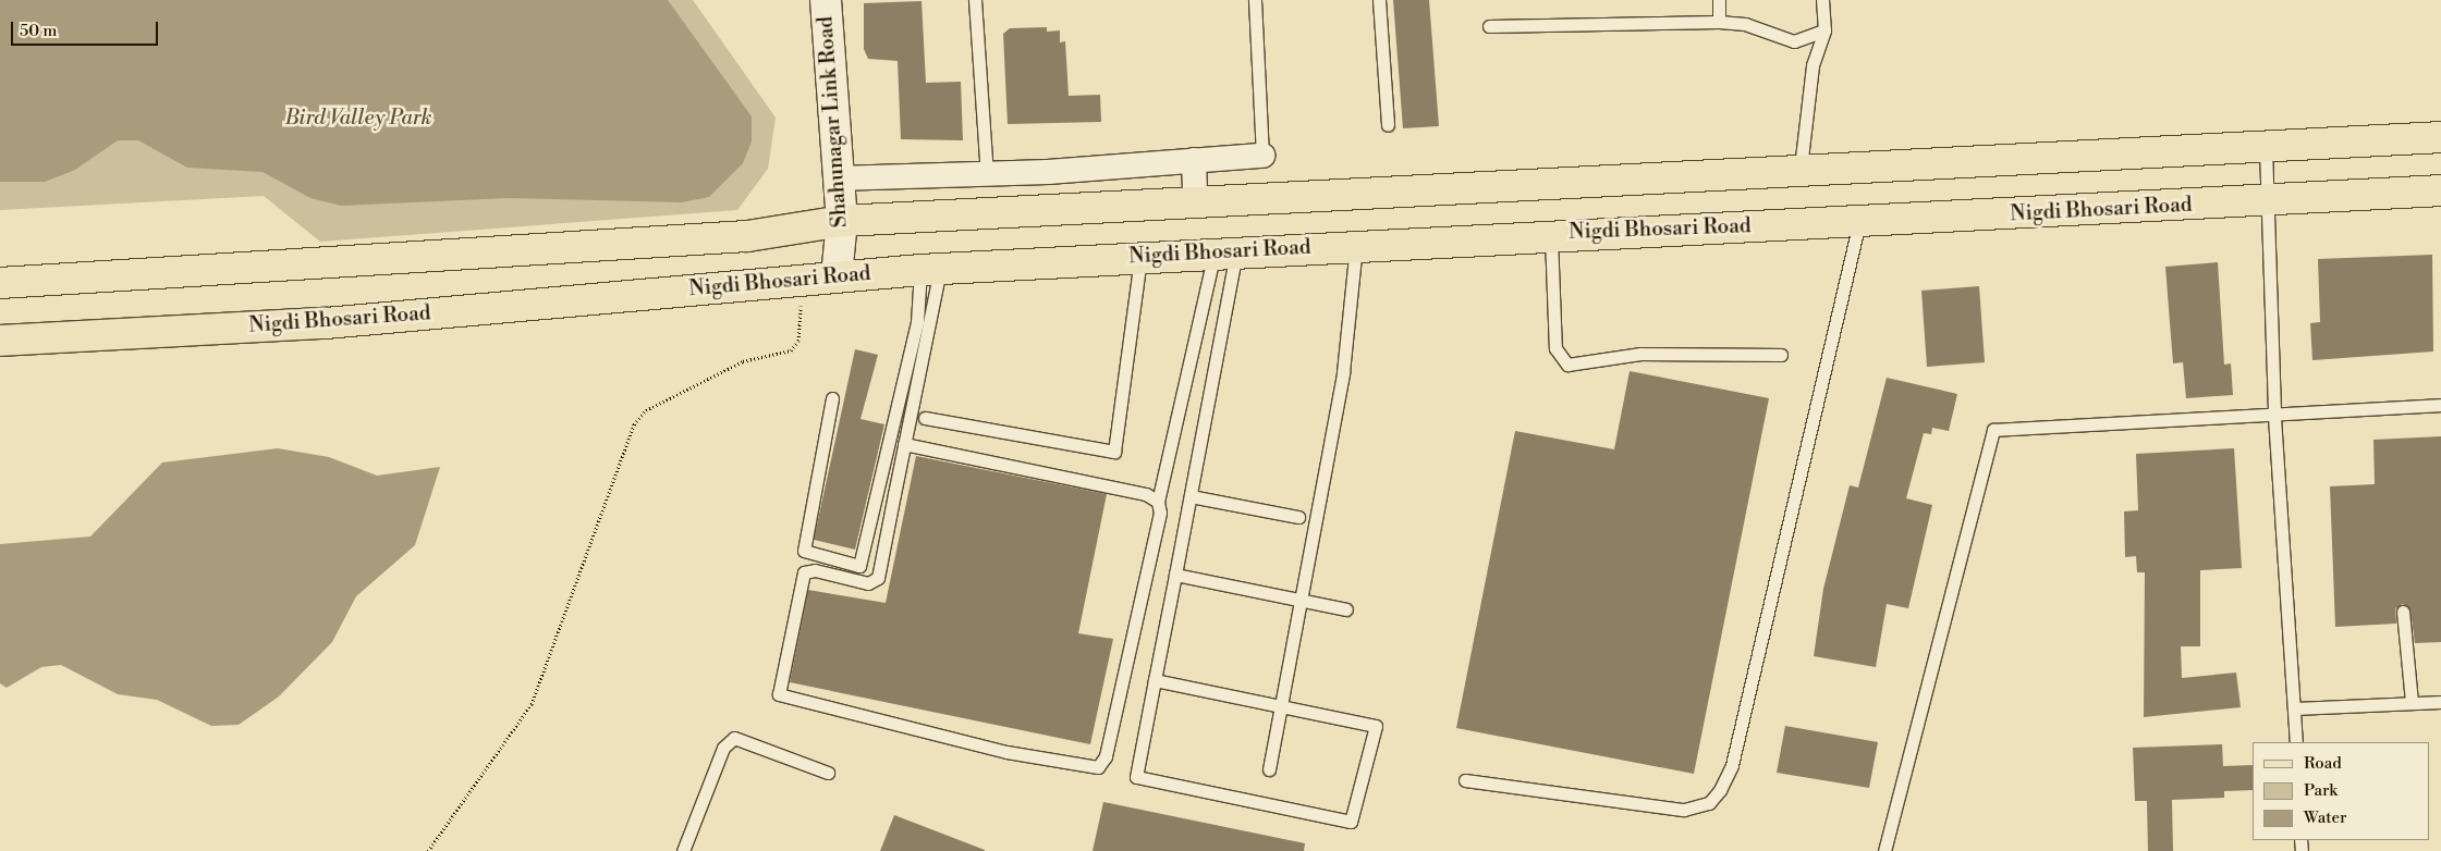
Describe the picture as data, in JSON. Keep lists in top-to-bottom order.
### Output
{
  "streets": {
    "main road": ["Nigdi Bhosari Road"],
    "street": ["Shahunagar Link Road"]
  },
  "crossings": [
    ["Shahunagar Link Road", "Nigdi Bhosari Road"]
  ],
  "parks": ["Bird Valley Park"],
  "legend": ["Road", "Park", "Water"],
  "scale_bar": "50 m"
}
